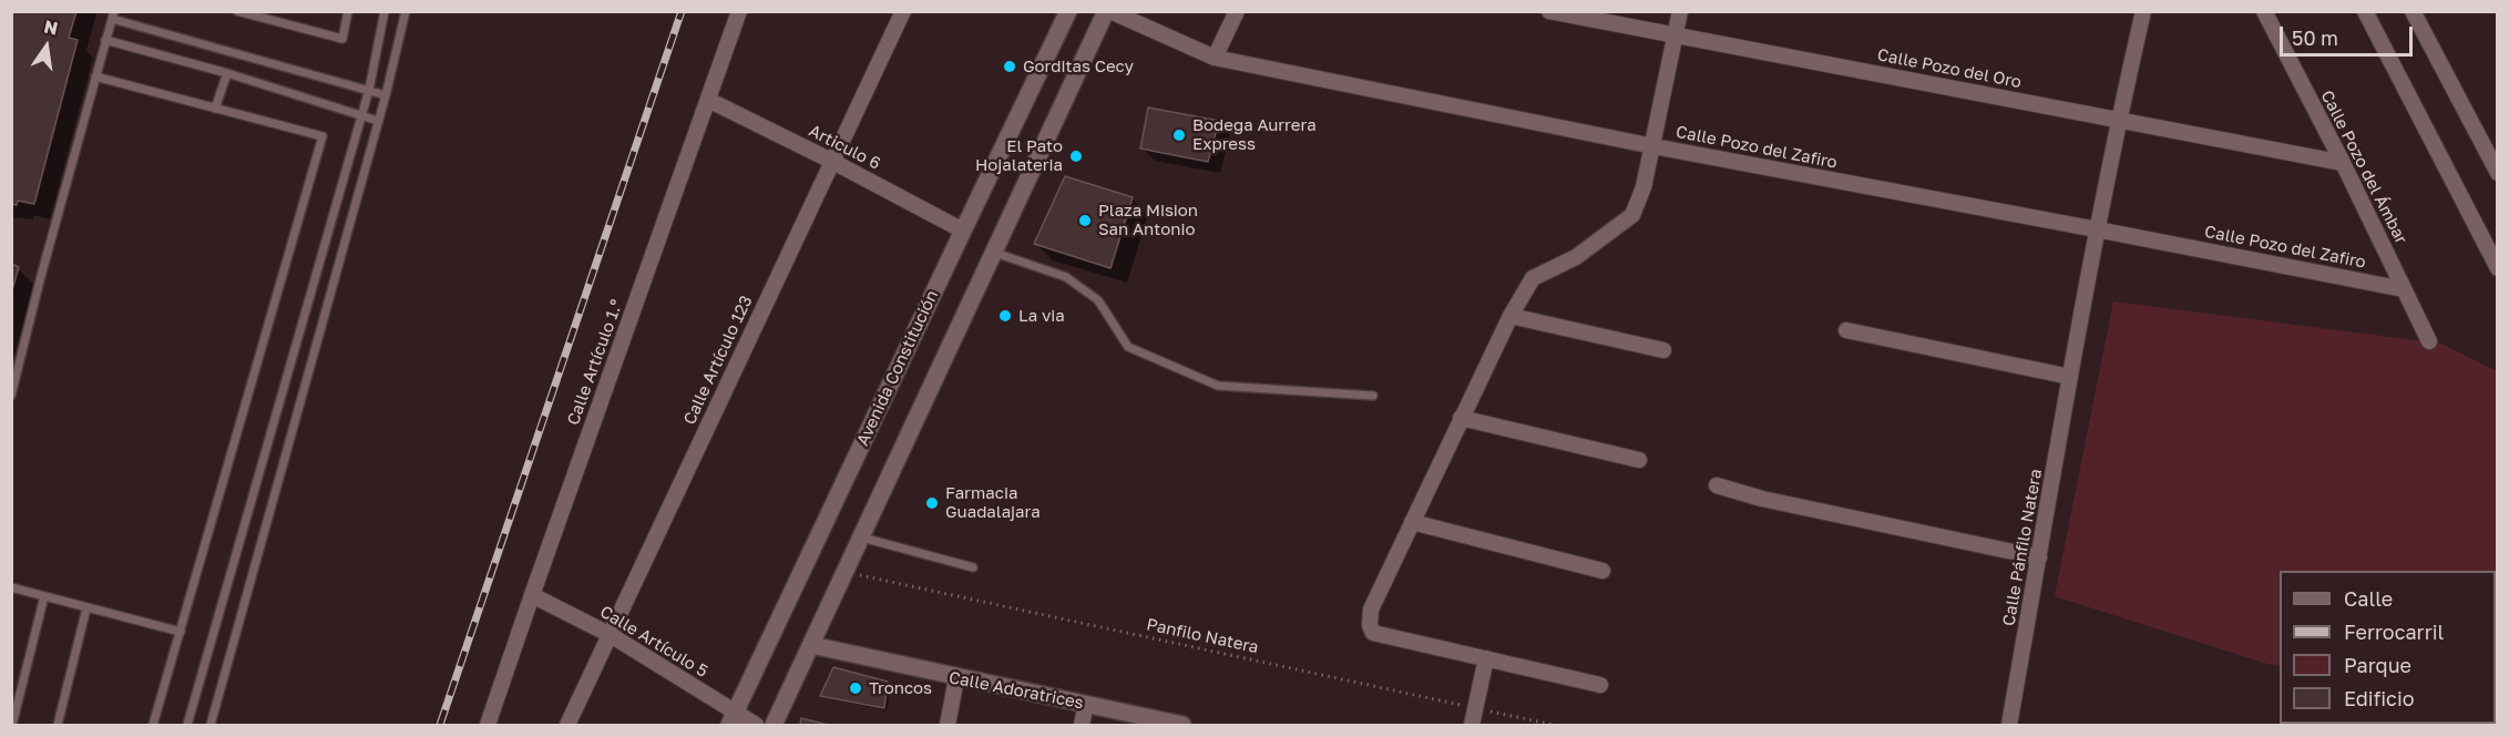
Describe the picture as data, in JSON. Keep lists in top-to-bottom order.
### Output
{
  "streets": {
    "main road": ["Avenida Constitución", "Calle Adoratrices"],
    "street": [
      "Calle Pozo del Oro",
      "Articulo 6",
      "Calle Pozo del Zafiro",
      "Calle Pozo del Ámbar",
      "Calle Artículo 123",
      "Calle Artículo 1.º",
      "Calle Pánfilo Natera",
      "Calle Artículo 5"
    ],
    "path": ["Panfilo Natera"]
  },
  "crossings": [
    ["Calle Pozo del Oro", "Calle Pozo del Ámbar"],
    ["Articulo 6", "Calle Artículo 123"],
    ["Articulo 6", "Calle Artículo 1.º"],
    ["Articulo 6", "Avenida Constitución"],
    ["Calle Pozo del Zafiro", "Calle Pozo del Ámbar"],
    ["Calle Pozo del Zafiro", "Calle Pánfilo Natera"],
    ["Calle Artículo 123", "Calle Artículo 5"],
    ["Calle Artículo 1.º", "Calle Artículo 5"],
    ["Avenida Constitución", "Calle Artículo 5"]
  ],
  "places": [
    "Gorditas Cecy",
    "Bodega Aurrera Express",
    "El Pato Hojalateria",
    "Plaza Mision San Antonio",
    "La via",
    "Farmacia Guadalajara",
    "Troncos"
  ],
  "legend": [
    "Calle",
    "Ferrocarril",
    "Parque",
    "Edificio"
  ],
  "scale_bar": "50 m",
  "north": "top"
}
